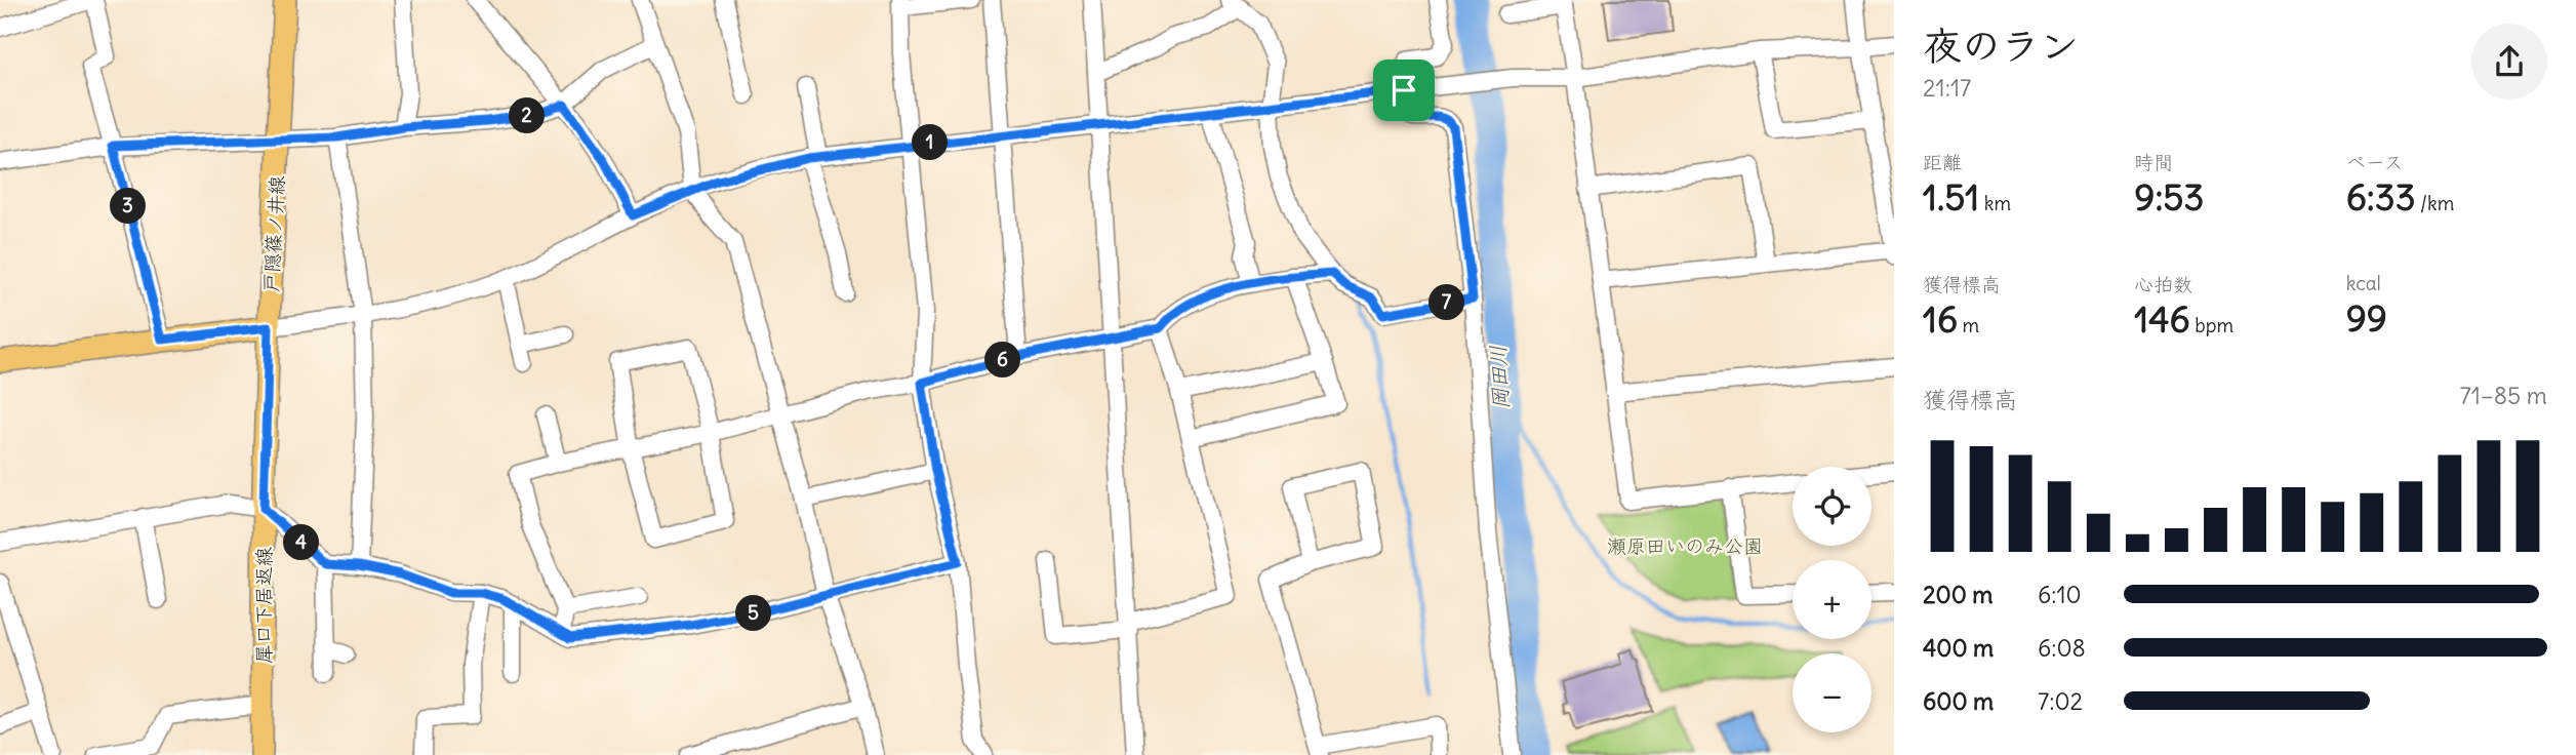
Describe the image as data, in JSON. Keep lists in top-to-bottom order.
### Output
{
  "streets": {
    "main road": ["戸隠篠ノ井線", "犀口下居返線"]
  },
  "crossings": [
    ["戸隠篠ノ井線", "犀口下居返線"]
  ],
  "water": ["岡田川"],
  "parks": ["瀬原田いのみ公園"],
  "page": {
    "heading": ["夜のラン", "21:17"],
    "pins": [
      "2",
      "1",
      "3",
      "7",
      "6",
      "4",
      "5"
    ],
    "stats": [
      ["距離", "1.51 km"],
      ["時間", "9:53"],
      ["ペース", "6:33 /km"],
      ["獲得標高", "16 m"],
      ["心拍数", "146 bpm"],
      ["kcal", "99"]
    ],
    "chart": ["獲得標高", "71–85 m"],
    "map_buttons": ["+", "−"],
    "list": [
      {
        "name": "200 m",
        "note": "6:10"
      },
      {
        "name": "400 m",
        "note": "6:08"
      },
      {
        "name": "600 m",
        "note": "7:02"
      }
    ]
  }
}
